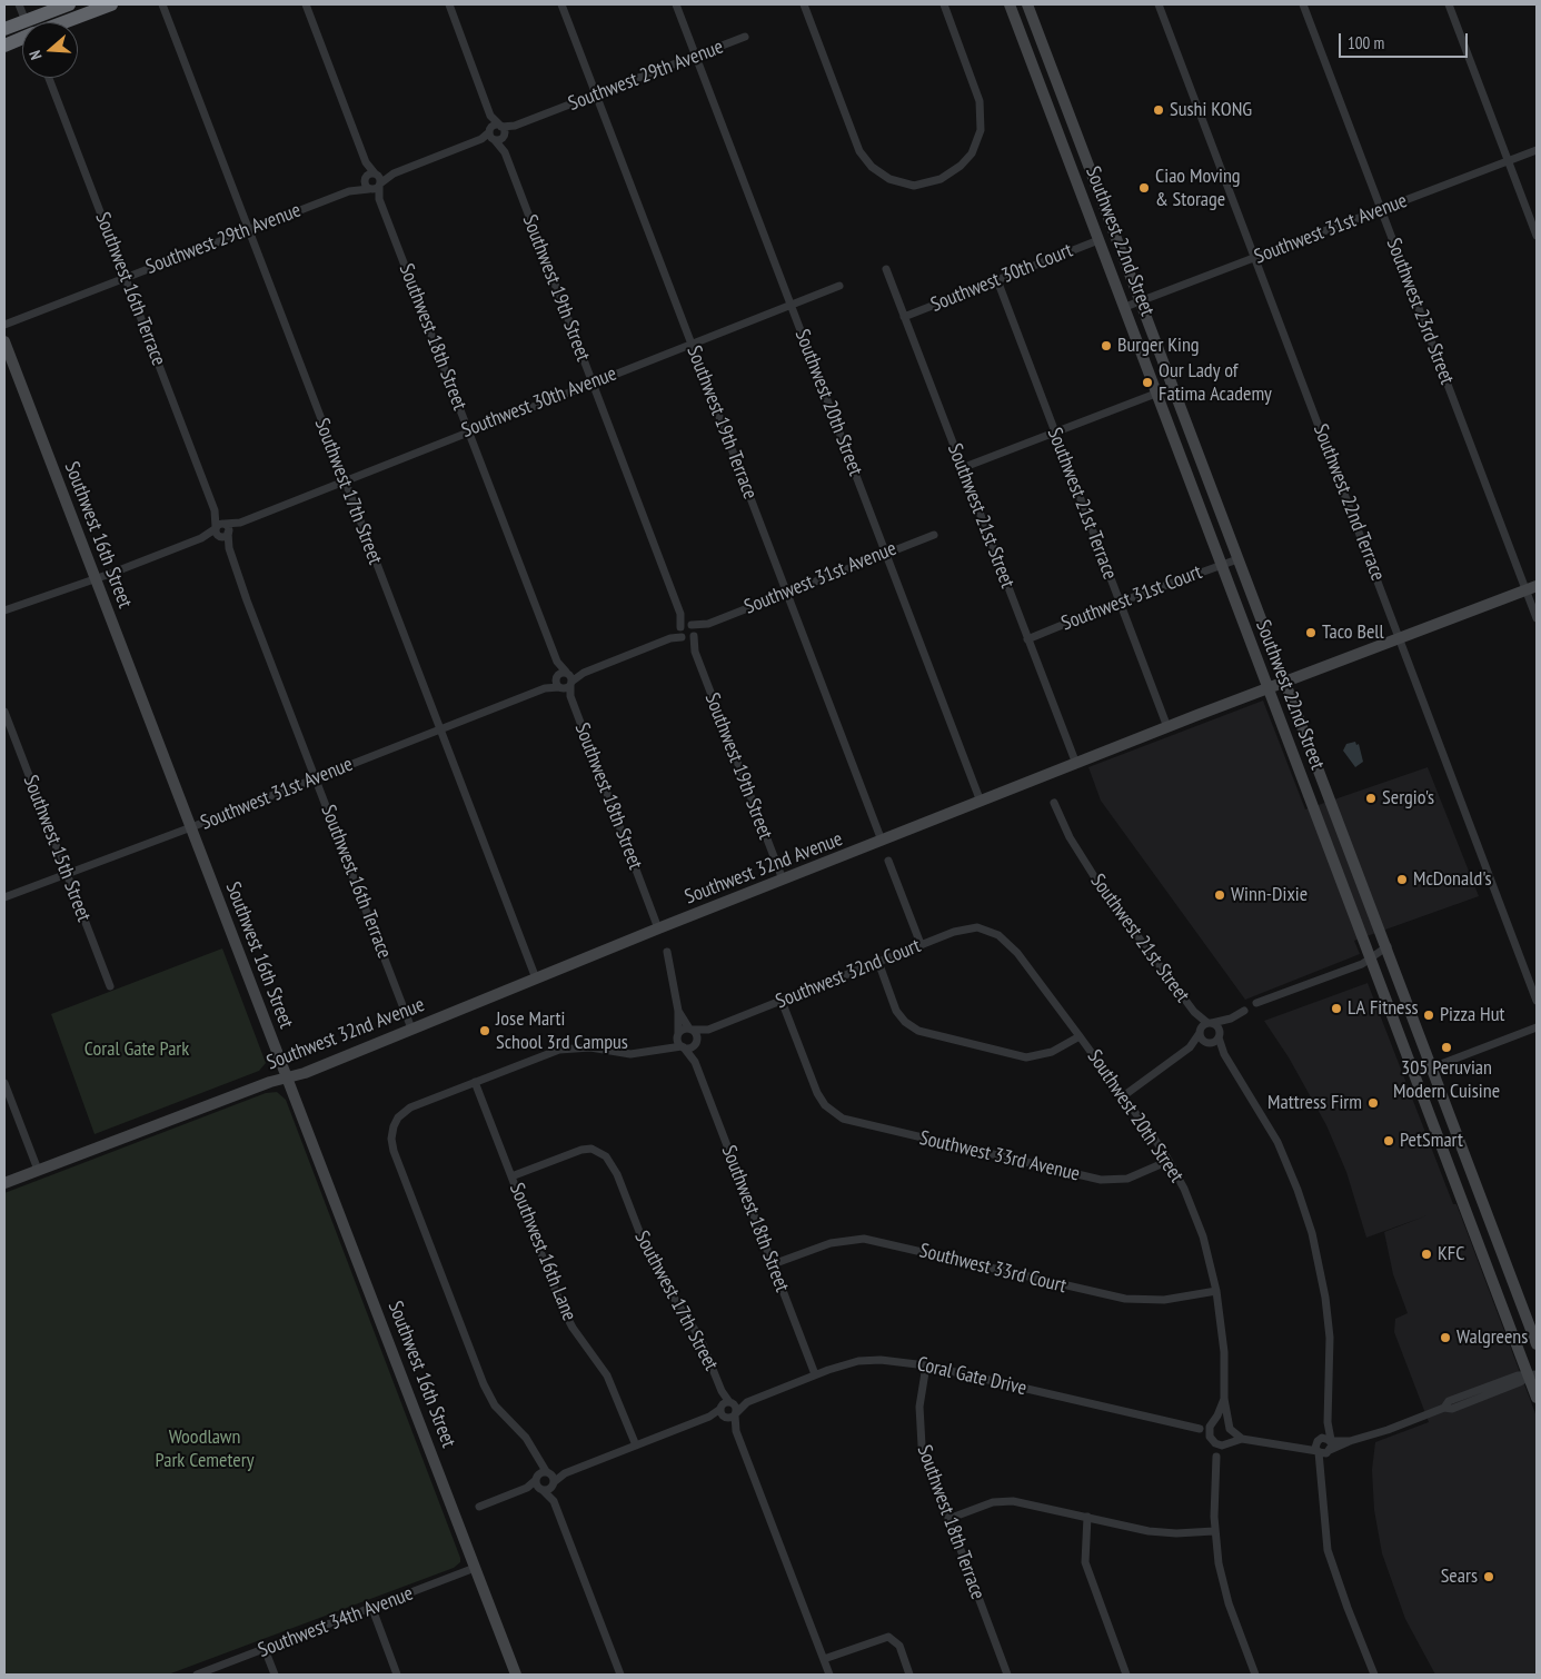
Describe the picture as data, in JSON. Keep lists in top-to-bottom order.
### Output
{
  "streets": {
    "street": [
      "Southwest 29th Avenue",
      "Southwest 31st Avenue",
      "Southwest 22nd Street",
      "Southwest 30th Court",
      "Southwest 19th Street",
      "Southwest 16th Terrace",
      "Southwest 23rd Street",
      "Southwest 18th Street",
      "Southwest 30th Avenue",
      "Southwest 20th Street",
      "Southwest 19th Terrace",
      "Southwest 17th Street",
      "Southwest 22nd Terrace",
      "Southwest 21st Terrace",
      "Southwest 21st Street",
      "Southwest 16th Street",
      "Southwest 31st Court",
      "Southwest 15th Street",
      "Southwest 32nd Avenue",
      "Southwest 32nd Court",
      "Southwest 33rd Avenue",
      "Southwest 16th Lane",
      "Southwest 33rd Court",
      "Coral Gate Drive",
      "Southwest 18th Terrace",
      "Southwest 34th Avenue"
    ]
  },
  "crossings": [
    ["Southwest 29th Avenue", "Southwest 19th Street"],
    ["Southwest 29th Avenue", "Southwest 16th Terrace"],
    ["Southwest 29th Avenue", "Southwest 18th Street"],
    ["Southwest 29th Avenue", "Southwest 20th Street"],
    ["Southwest 29th Avenue", "Southwest 19th Terrace"],
    ["Southwest 29th Avenue", "Southwest 17th Street"],
    ["Southwest 31st Avenue", "Southwest 22nd Street"],
    ["Southwest 31st Avenue", "Southwest 19th Street"],
    ["Southwest 31st Avenue", "Southwest 16th Terrace"],
    ["Southwest 31st Avenue", "Southwest 23rd Street"],
    ["Southwest 31st Avenue", "Southwest 18th Street"],
    ["Southwest 31st Avenue", "Southwest 20th Street"],
    ["Southwest 31st Avenue", "Southwest 19th Terrace"],
    ["Southwest 31st Avenue", "Southwest 17th Street"],
    ["Southwest 31st Avenue", "Southwest 22nd Terrace"],
    ["Southwest 31st Avenue", "Southwest 16th Street"],
    ["Southwest 31st Avenue", "Southwest 15th Street"],
    ["Southwest 22nd Street", "Southwest 30th Court"],
    ["Southwest 22nd Street", "Southwest 31st Court"],
    ["Southwest 22nd Street", "Southwest 32nd Avenue"],
    ["Southwest 30th Court", "Southwest 21st Terrace"],
    ["Southwest 30th Court", "Southwest 21st Street"],
    ["Southwest 19th Street", "Southwest 30th Avenue"],
    ["Southwest 19th Street", "Southwest 32nd Avenue"],
    ["Southwest 16th Terrace", "Southwest 30th Avenue"],
    ["Southwest 16th Terrace", "Southwest 32nd Avenue"],
    ["Southwest 23rd Street", "Southwest 32nd Avenue"],
    ["Southwest 18th Street", "Southwest 30th Avenue"],
    ["Southwest 18th Street", "Southwest 32nd Avenue"],
    ["Southwest 18th Street", "Southwest 32nd Court"],
    ["Southwest 18th Street", "Southwest 33rd Court"],
    ["Southwest 18th Street", "Coral Gate Drive"],
    ["Southwest 30th Avenue", "Southwest 20th Street"],
    ["Southwest 30th Avenue", "Southwest 19th Terrace"],
    ["Southwest 30th Avenue", "Southwest 17th Street"],
    ["Southwest 20th Street", "Southwest 32nd Avenue"],
    ["Southwest 20th Street", "Southwest 32nd Court"],
    ["Southwest 20th Street", "Southwest 33rd Avenue"],
    ["Southwest 20th Street", "Southwest 33rd Court"],
    ["Southwest 19th Terrace", "Southwest 32nd Avenue"],
    ["Southwest 17th Street", "Southwest 32nd Avenue"],
    ["Southwest 17th Street", "Southwest 16th Lane"],
    ["Southwest 17th Street", "Coral Gate Drive"],
    ["Southwest 22nd Terrace", "Southwest 32nd Avenue"],
    ["Southwest 21st Terrace", "Southwest 31st Court"],
    ["Southwest 21st Terrace", "Southwest 32nd Avenue"],
    ["Southwest 21st Street", "Southwest 31st Court"],
    ["Southwest 21st Street", "Southwest 32nd Avenue"],
    ["Southwest 16th Street", "Southwest 32nd Avenue"],
    ["Southwest 16th Street", "Southwest 34th Avenue"],
    ["Southwest 32nd Court", "Southwest 33rd Avenue"],
    ["Coral Gate Drive", "Southwest 18th Terrace"]
  ],
  "parks": ["Coral Gate Park", "Woodlawn Park Cemetery"],
  "places": [
    "Sushi KONG",
    "Ciao Moving & Storage",
    "Burger King",
    "Our Lady of Fatima Academy",
    "Taco Bell",
    "Sergio's",
    "McDonald's",
    "Winn-Dixie",
    "LA Fitness",
    "Pizza Hut",
    "Jose Marti School 3rd Campus",
    "305 Peruvian Modern Cuisine",
    "Mattress Firm",
    "PetSmart",
    "KFC",
    "Walgreens",
    "Sears"
  ],
  "scale_bar": "100 m",
  "north": "left"
}
